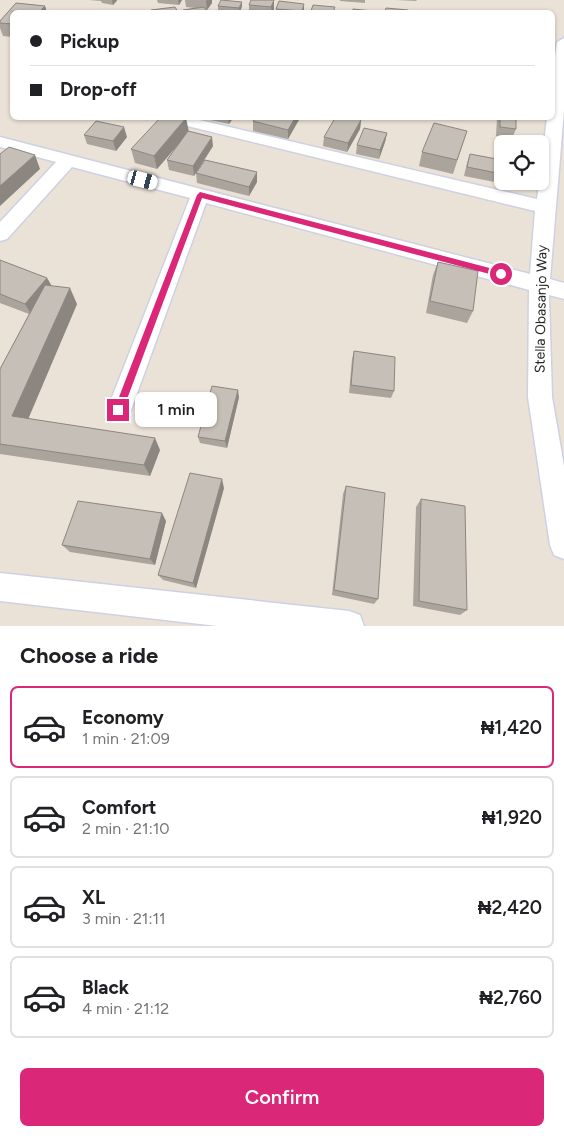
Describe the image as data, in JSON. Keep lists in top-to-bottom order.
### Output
{
  "streets": {
    "street": ["Stella Obasanjo Way"]
  },
  "page": {
    "banner": ["Pickup", "Drop-off"],
    "bubble": "1 min",
    "heading": "Choose a ride",
    "list": [
      {
        "name": "Economy",
        "note": "1 min · 21:09",
        "value": "₦1,420"
      },
      {
        "name": "Comfort",
        "note": "2 min · 21:10",
        "value": "₦1,920"
      },
      {
        "name": "XL",
        "note": "3 min · 21:11",
        "value": "₦2,420"
      },
      {
        "name": "Black",
        "note": "4 min · 21:12",
        "value": "₦2,760"
      }
    ],
    "buttons": "Confirm"
  }
}
